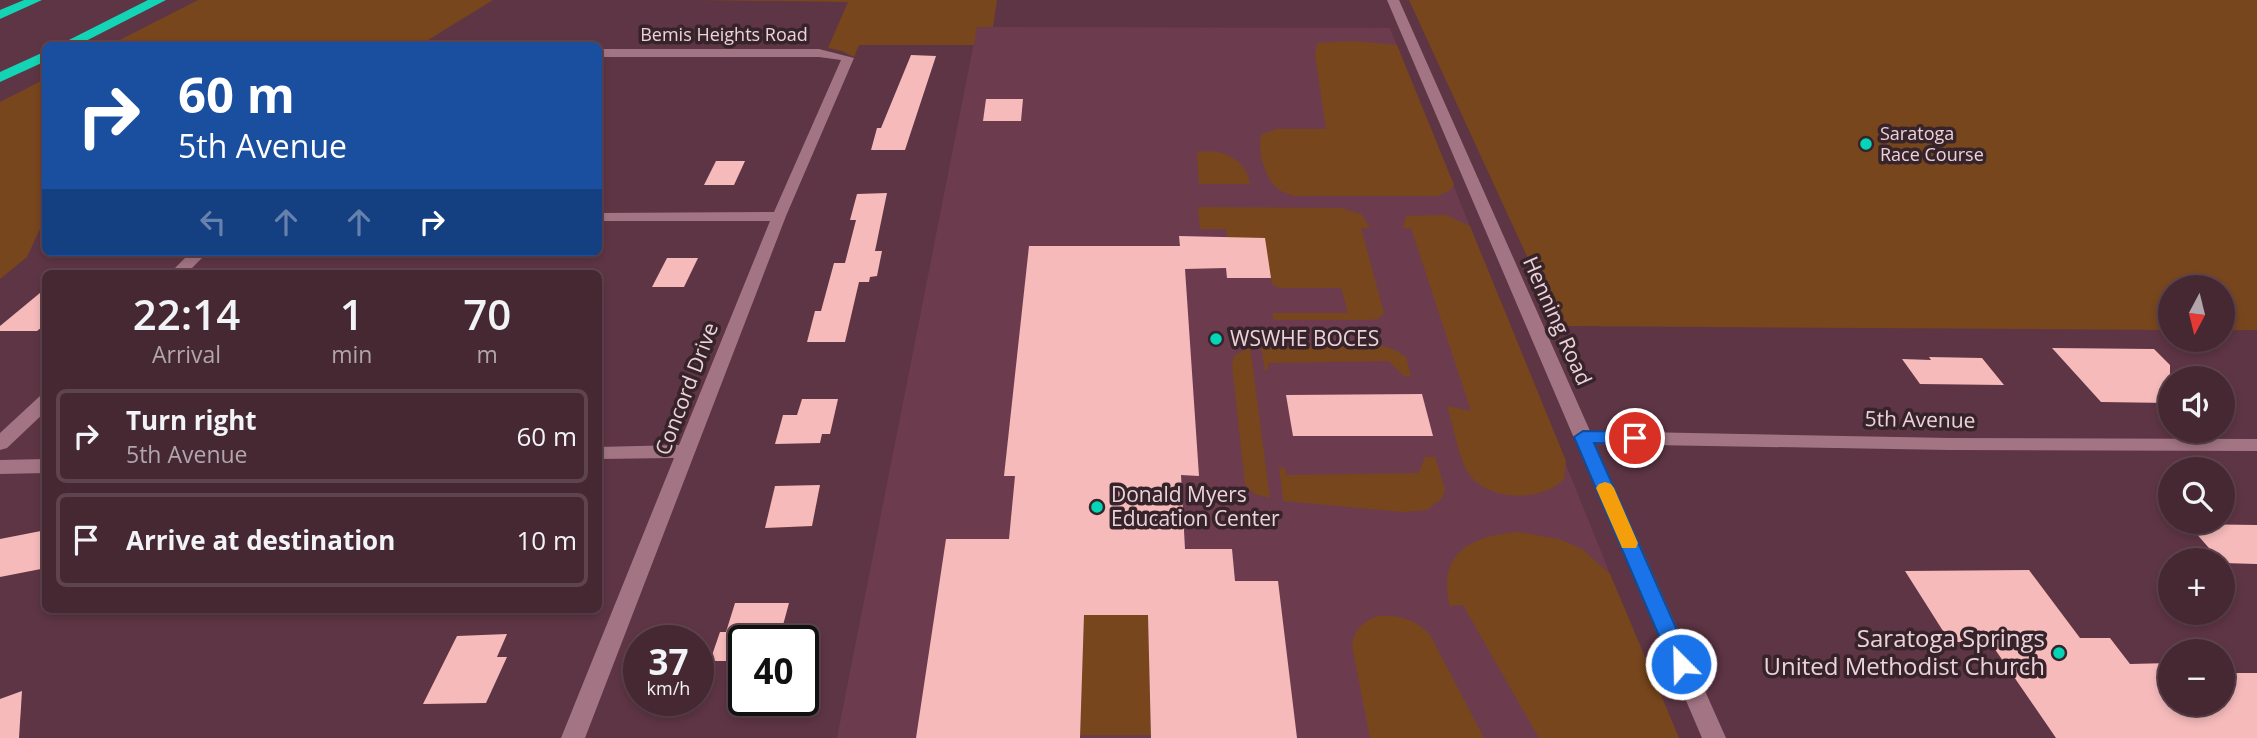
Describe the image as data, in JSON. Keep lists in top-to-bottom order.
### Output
{
  "streets": {
    "street": [
      "Bemis Heights Road",
      "Henning Road",
      "Concord Drive",
      "5th Avenue"
    ]
  },
  "crossings": [
    ["Bemis Heights Road", "Concord Drive"],
    ["Henning Road", "5th Avenue"]
  ],
  "places": [
    "Saratoga Race Course",
    "WSWHE BOCES",
    "Donald Myers Education Center",
    "Saratoga Springs United Methodist Church"
  ],
  "north": "bottom",
  "page": {
    "turn": ["60 m", "5th Avenue"],
    "eta": [
      "22:14",
      "Arrival",
      "1",
      "min",
      "70",
      "m"
    ],
    "map_buttons": ["+", "−"],
    "list": [
      {
        "name": "Turn right",
        "note": "5th Avenue",
        "value": "60 m"
      },
      {
        "name": "Arrive at destination",
        "value": "10 m"
      }
    ],
    "speed": "37 km/h",
    "limit": "40"
  }
}
